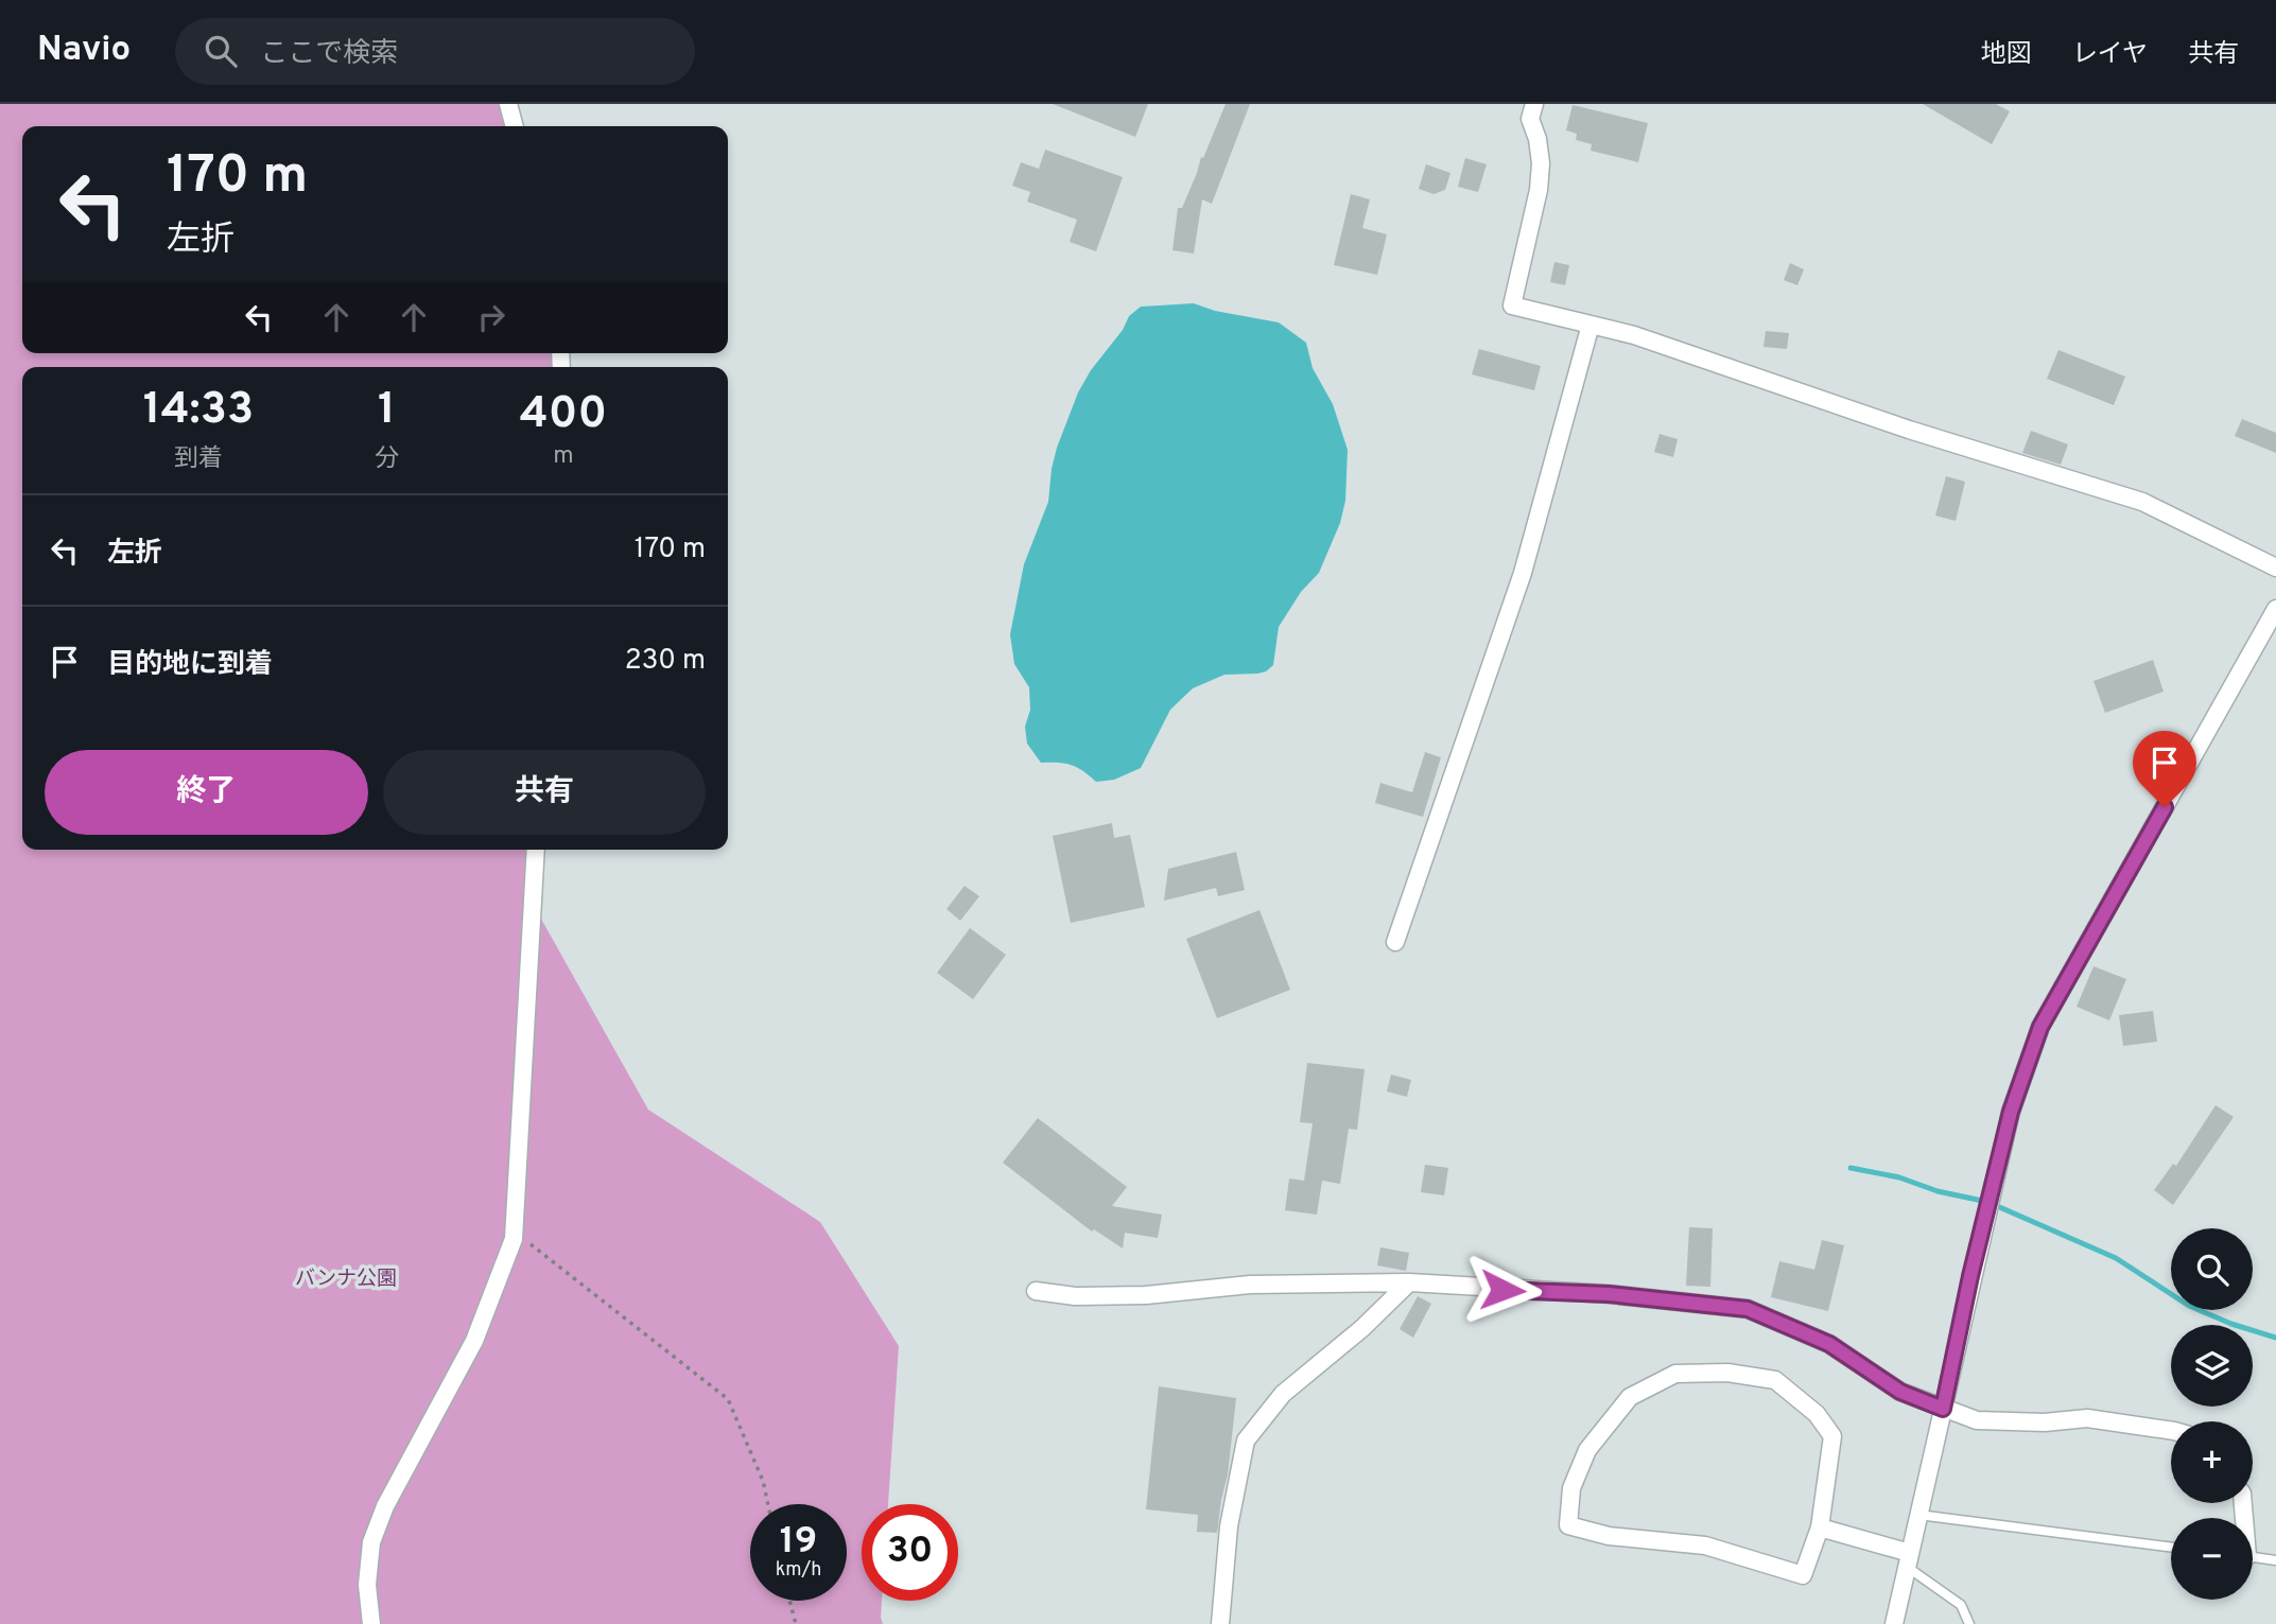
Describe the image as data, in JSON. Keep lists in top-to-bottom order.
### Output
{
  "parks": ["バンナ公園"],
  "page": {
    "header": "Navio",
    "search": "ここで検索",
    "nav": ["地図", "レイヤ", "共有"],
    "turn": ["170 m", "左折"],
    "eta": [
      "14:33",
      "到着",
      "1",
      "分",
      "400",
      "m"
    ],
    "list": [
      {
        "name": "左折",
        "value": "170 m"
      },
      {
        "name": "目的地に到着",
        "value": "230 m"
      }
    ],
    "buttons": ["終了", "共有"],
    "map_buttons": ["+", "−"],
    "speed": "19 km/h",
    "limit": "30"
  }
}
